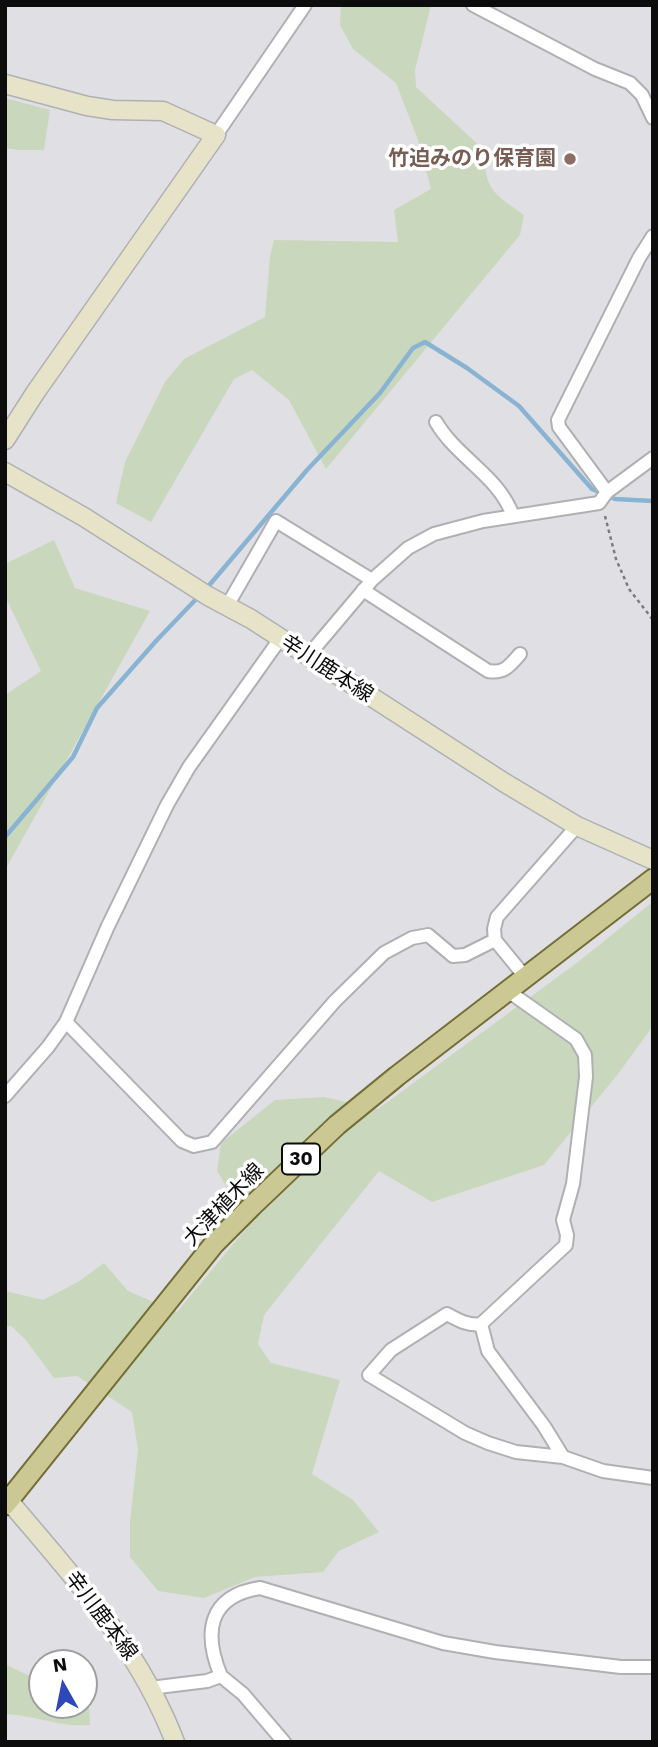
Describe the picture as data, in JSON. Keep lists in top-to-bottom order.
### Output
{
  "streets": {
    "main road": ["辛川鹿本線", "30", "大津植木線"]
  },
  "crossings": [
    ["辛川鹿本線", "大津植木線"]
  ],
  "places": ["竹迫みのり保育園"],
  "north": "top"
}
